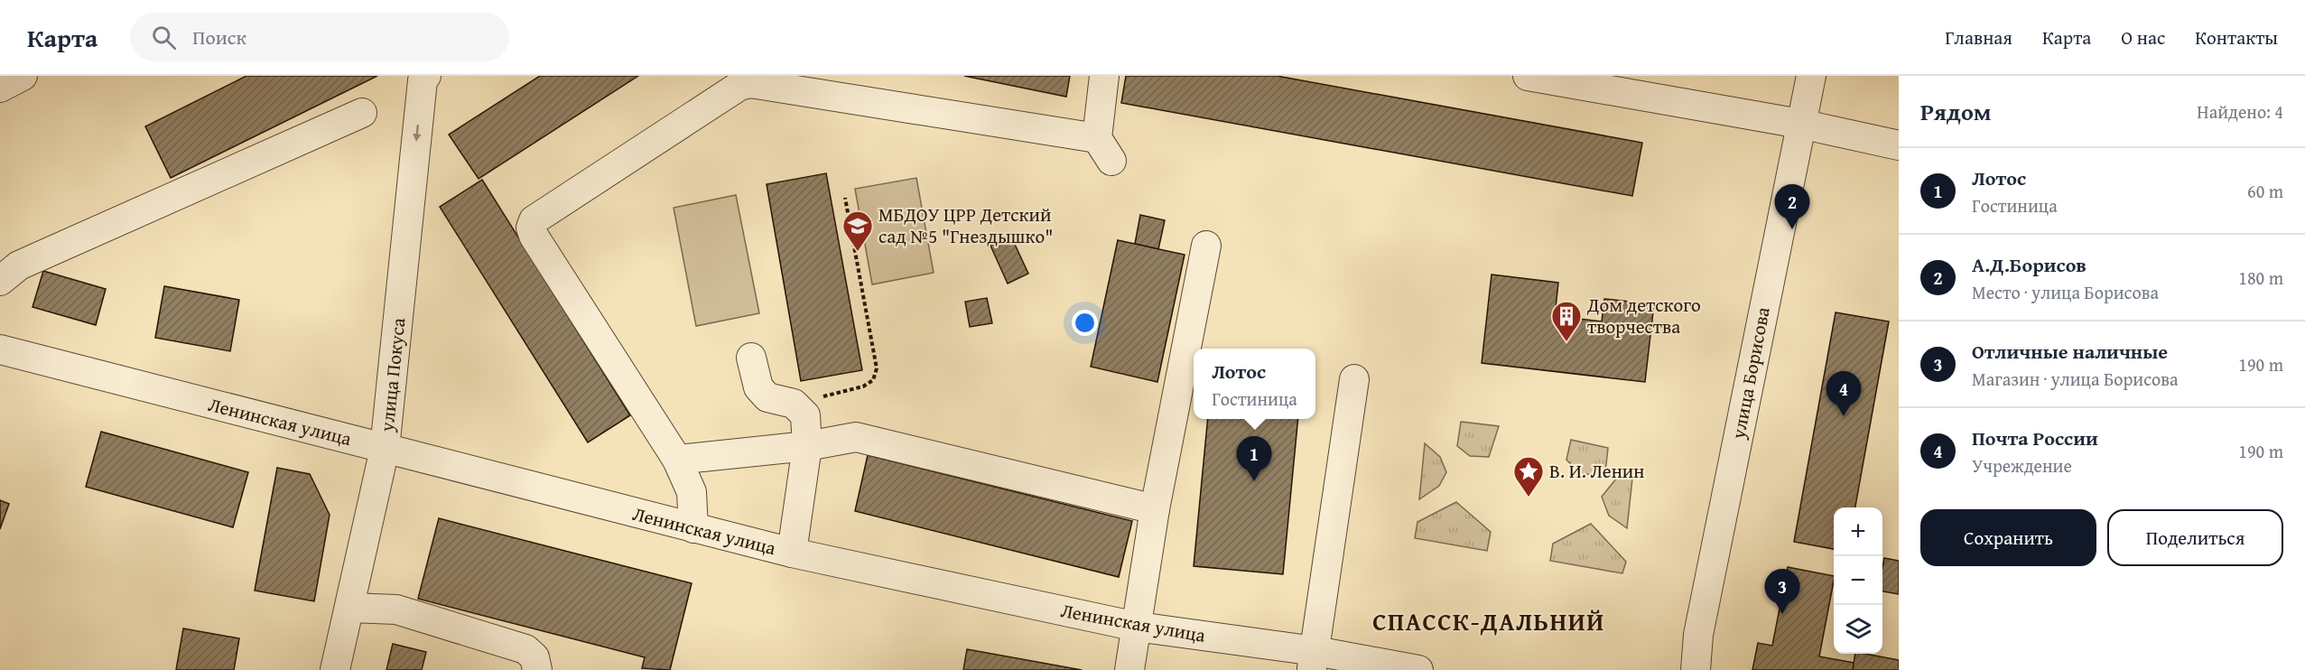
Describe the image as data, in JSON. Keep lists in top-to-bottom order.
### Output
{
  "streets": {
    "street": ["улица Борисова", "улица Покуса", "Ленинская улица"]
  },
  "crossings": [
    ["улица Покуса", "Ленинская улица"]
  ],
  "one_way": ["улица Покуса"],
  "districts": ["СПАССК-ДАЛЬНИЙ"],
  "places": {
    "school or university": ["МБДОУ ЦРР Детский сад №5 \"Гнездышко\""],
    "building": ["Дом детского творчества"],
    "place": ["В. И. Ленин"]
  },
  "page": {
    "header": "Карта",
    "search": "Поиск",
    "nav": [
      "Главная",
      "Карта",
      "О нас",
      "Контакты"
    ],
    "heading": ["Рядом", "Найдено: 4"],
    "list": [
      {
        "mark": "1",
        "name": "Лотос",
        "note": "Гостиница",
        "value": "60 m"
      },
      {
        "mark": "2",
        "name": "А.Д.Борисов",
        "note": "Место · улица Борисова",
        "value": "180 m"
      },
      {
        "mark": "3",
        "name": "Отличные наличные",
        "note": "Магазин · улица Борисова",
        "value": "190 m"
      },
      {
        "mark": "4",
        "name": "Почта России",
        "note": "Учреждение",
        "value": "190 m"
      }
    ],
    "pins": [
      "2",
      "4",
      "1",
      "3"
    ],
    "popup": ["Лотос", "Гостиница"],
    "buttons": ["Сохранить", "Поделиться"],
    "map_buttons": ["+", "−"]
  }
}
